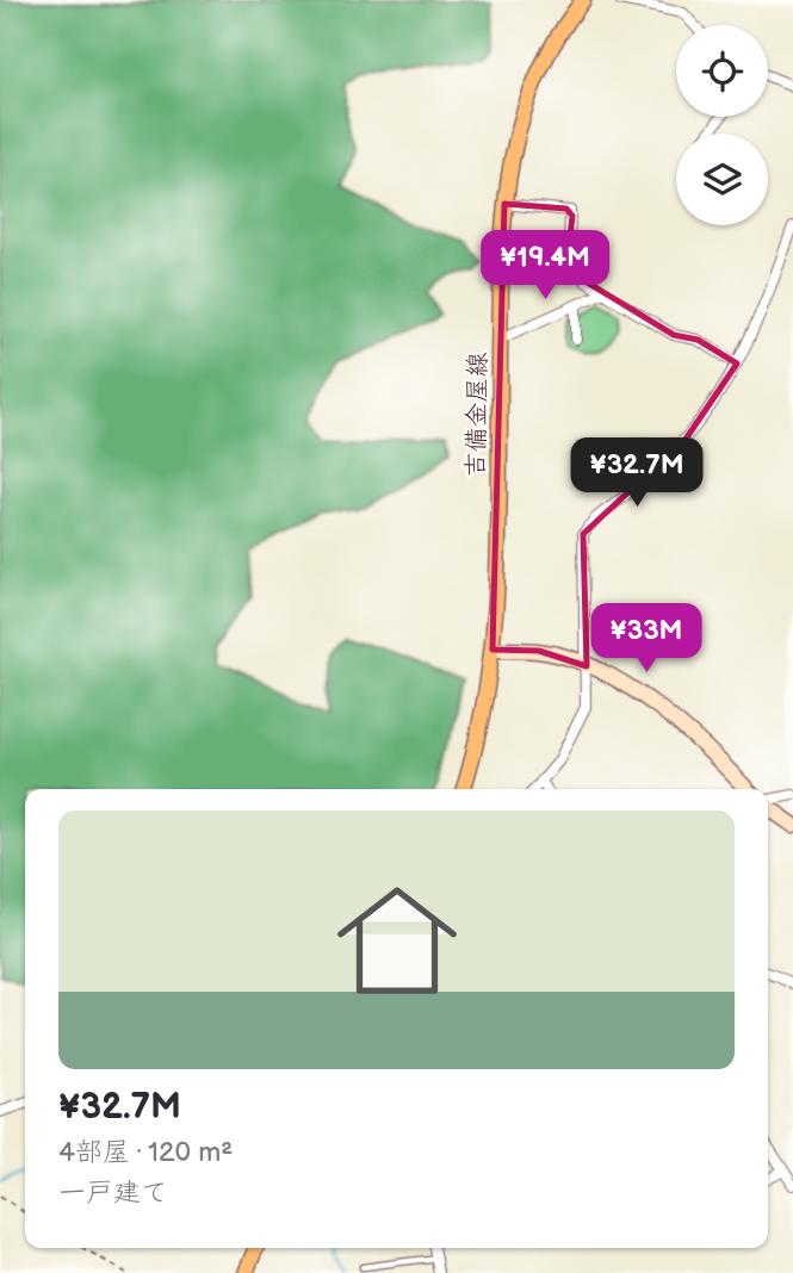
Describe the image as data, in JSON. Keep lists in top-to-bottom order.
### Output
{
  "streets": {
    "main road": ["吉備金屋線"]
  },
  "page": {
    "price": ["¥19.4M", "¥32.7M", "¥33M"],
    "list": [
      {
        "name": "¥32.7M",
        "note": "4部屋 · 120 m² · 一戸建て"
      }
    ]
  }
}
